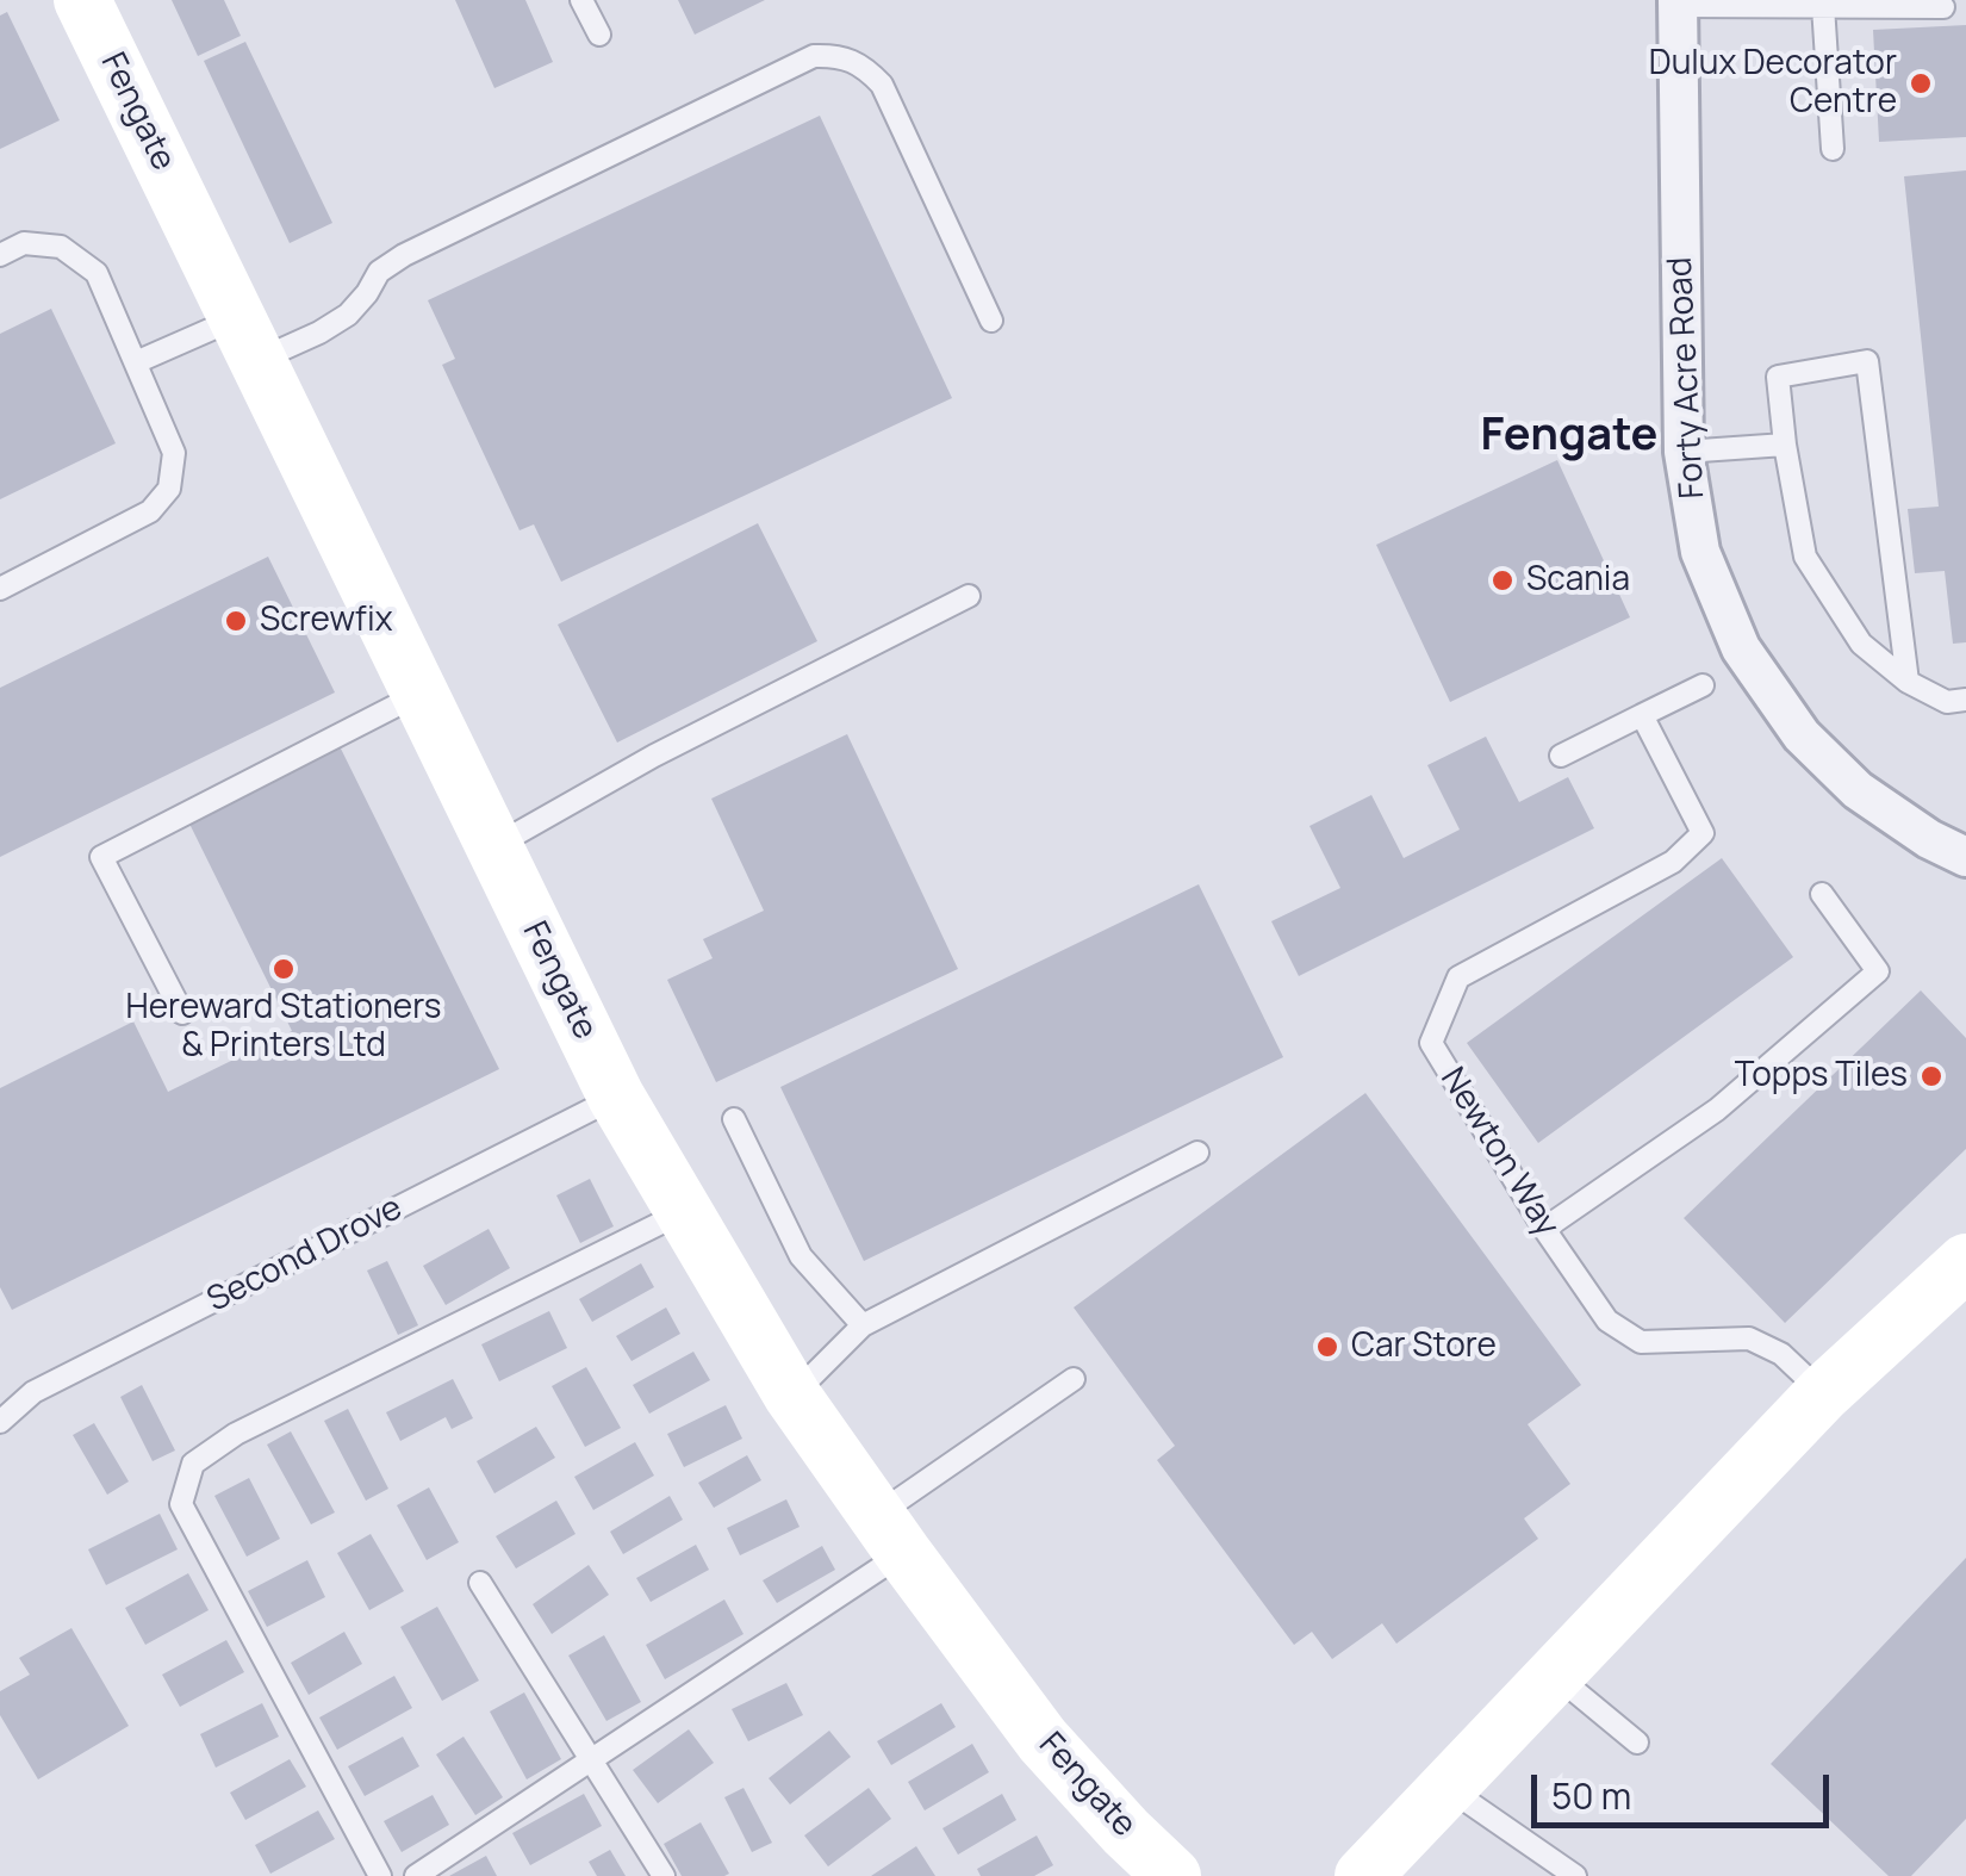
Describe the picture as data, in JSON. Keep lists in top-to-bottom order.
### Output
{
  "streets": {
    "street": ["Fengate", "Forty Acre Road"],
    "lane": ["Newton Way", "Second Drove"]
  },
  "crossings": [
    ["Fengate", "Second Drove"]
  ],
  "districts": ["Fengate"],
  "places": [
    "Dulux Decorator Centre",
    "Scania",
    "Screwfix",
    "Hereward Stationers & Printers Ltd",
    "Topps Tiles",
    "Car Store"
  ],
  "scale_bar": "50 m"
}
